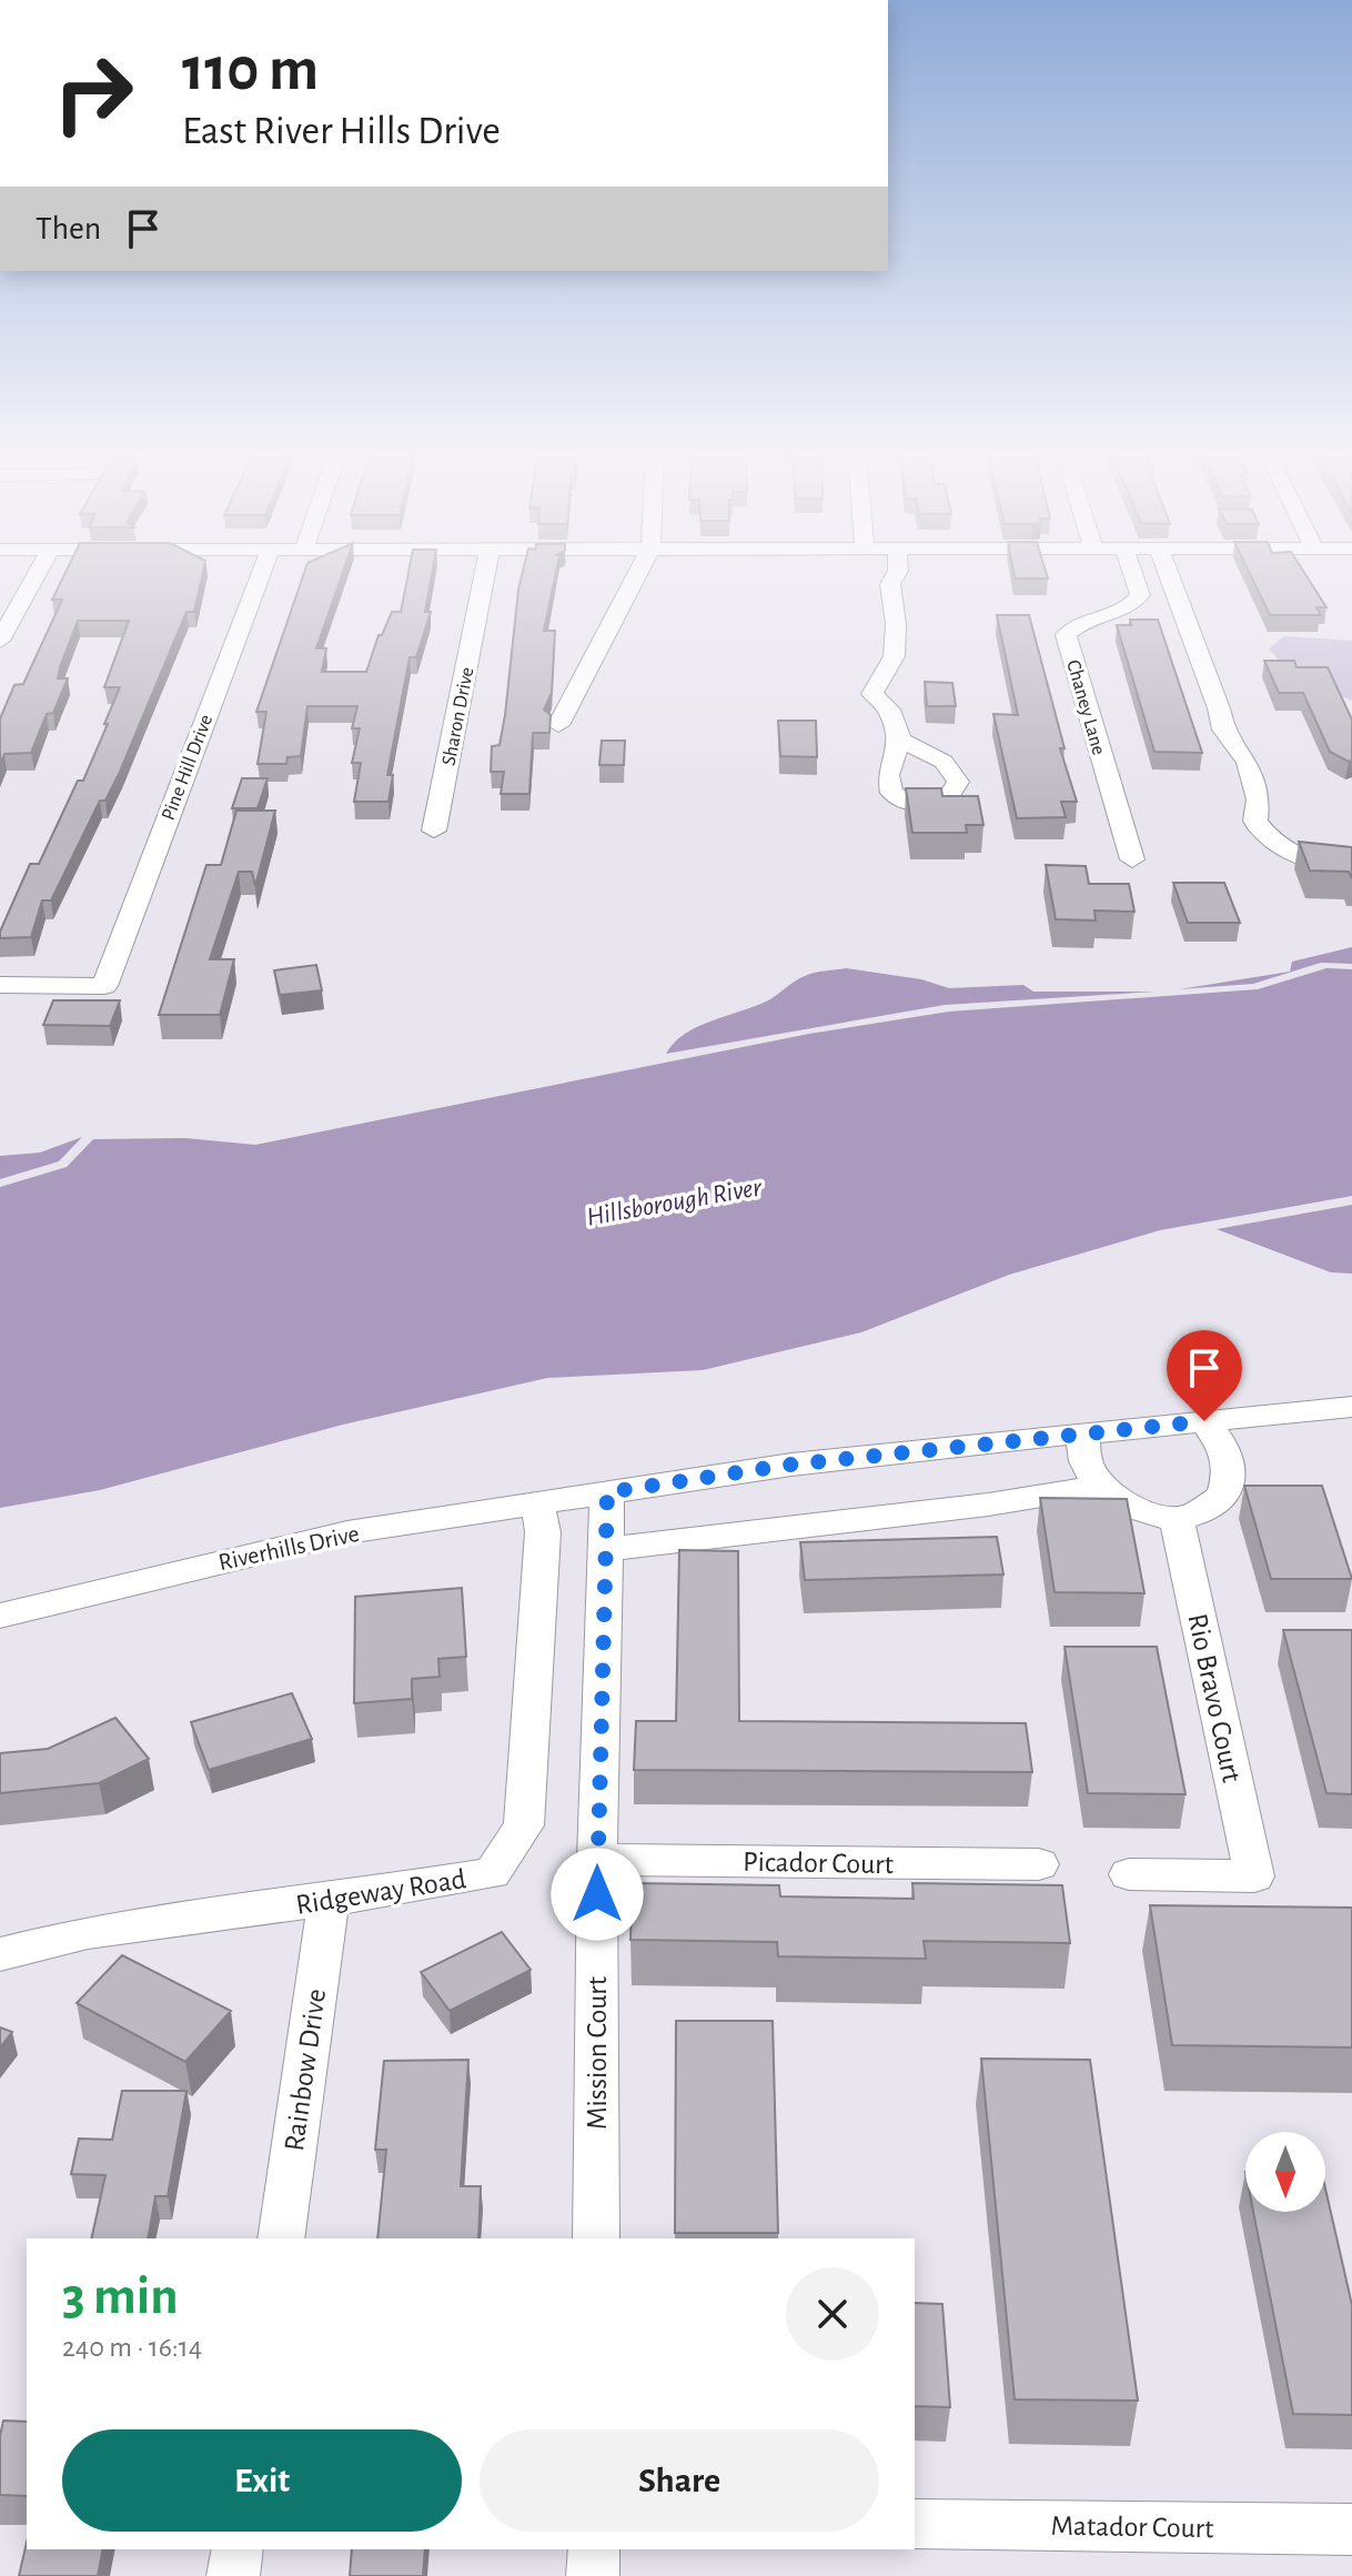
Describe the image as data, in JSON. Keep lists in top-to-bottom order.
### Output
{
  "streets": {
    "street": [
      "Chaney Lane",
      "Sharon Drive",
      "Pine Hill Drive",
      "Riverhills Drive",
      "Rio Bravo Court",
      "Picador Court",
      "Ridgeway Road",
      "Mission Court",
      "Rainbow Drive",
      "Matador Court"
    ]
  },
  "crossings": [
    ["Riverhills Drive", "Ridgeway Road"],
    ["Riverhills Drive", "Mission Court"],
    ["Picador Court", "Mission Court"],
    ["Ridgeway Road", "Rainbow Drive"]
  ],
  "water": ["Hillsborough River"],
  "north": "bottom",
  "page": {
    "turn": ["110 m", "East River Hills Drive"],
    "then": "Then",
    "heading": ["3 min", "240 m · 16:14"],
    "buttons": ["Exit", "Share"]
  }
}
